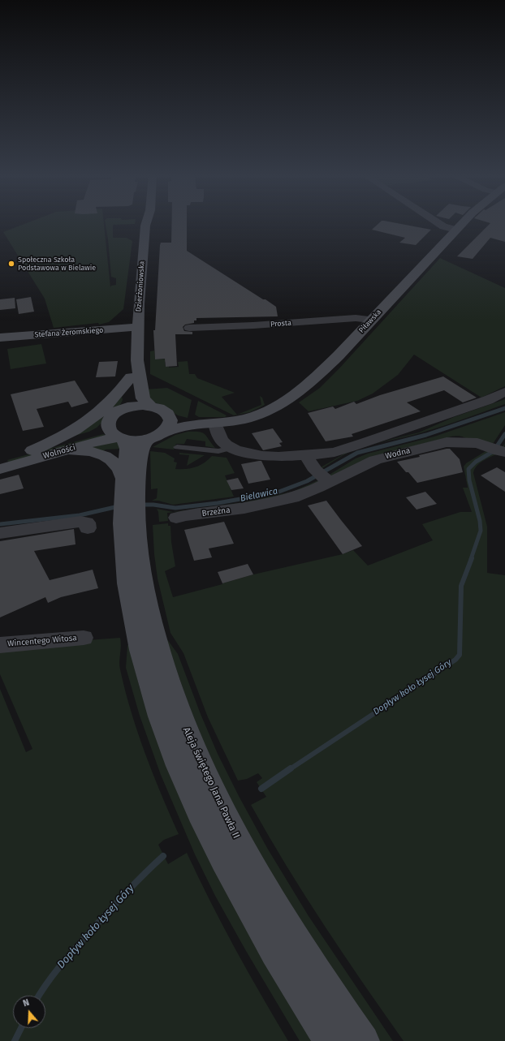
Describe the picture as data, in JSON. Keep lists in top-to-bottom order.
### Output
{
  "streets": {
    "main road": [
      "Dzierżoniowska",
      "Piławska",
      "Stefana Żeromskiego",
      "Wolności",
      "Aleja świętego Jana Pawła II"
    ],
    "street": [
      "Prosta",
      "Wodna",
      "Brzeżna",
      "Wincentego Witosa"
    ]
  },
  "crossings": [
    ["Dzierżoniowska", "Piławska"],
    ["Dzierżoniowska", "Stefana Żeromskiego"],
    ["Piławska", "Prosta"],
    ["Piławska", "Wolności"],
    ["Piławska", "Aleja świętego Jana Pawła II"],
    ["Wolności", "Aleja świętego Jana Pawła II"],
    ["Wodna", "Brzeżna"]
  ],
  "water": ["Bielawica", "Dopływ koło Łysej Góry"],
  "places": ["Społeczna Szkoła Podstawowa w Bielawie"],
  "north": "top"
}
